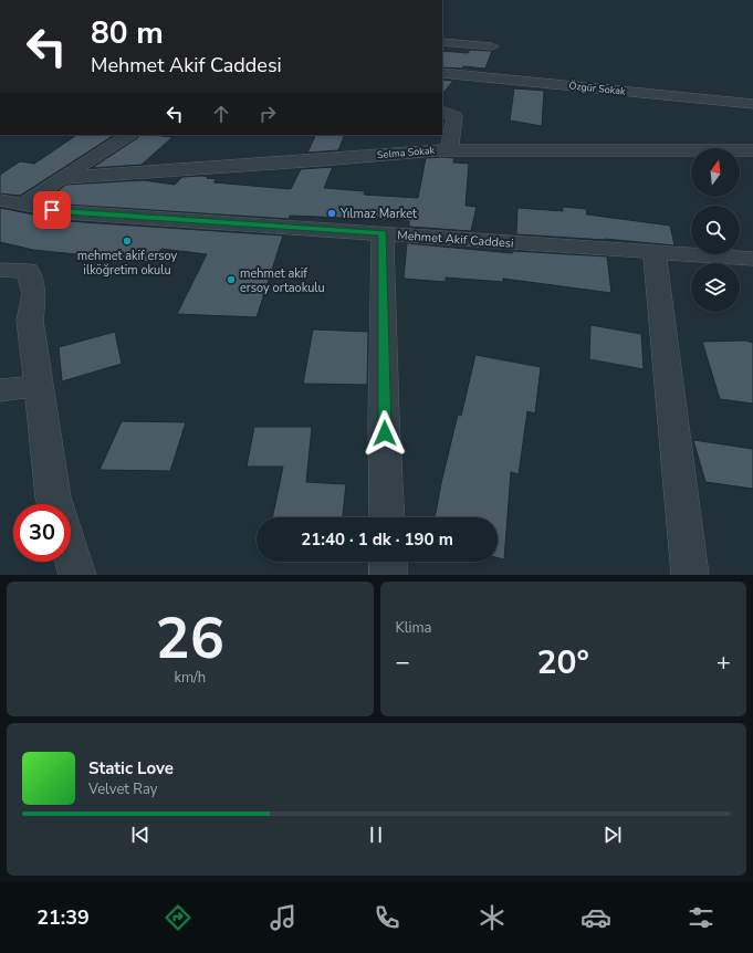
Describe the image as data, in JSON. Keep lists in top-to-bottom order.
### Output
{
  "streets": {
    "street": ["Özgür Sokak", "Selma Sokak", "Mehmet Akif Caddesi"]
  },
  "places": ["Yılmaz Market", "mehmet akif ersoy ilköğretim okulu", "mehmet akif ersoy ortaokulu"],
  "north": "top",
  "page": {
    "turn": ["80 m", "Mehmet Akif Caddesi"],
    "limit": "30",
    "trip": "21:40 · 1 dk · 190 m",
    "tile": [
      ["26", "km/h"],
      "Klima"
    ],
    "heat": ["−", "20°", "+"],
    "song": ["Static Love", "Velvet Ray"],
    "tabs": "21:39"
  }
}
